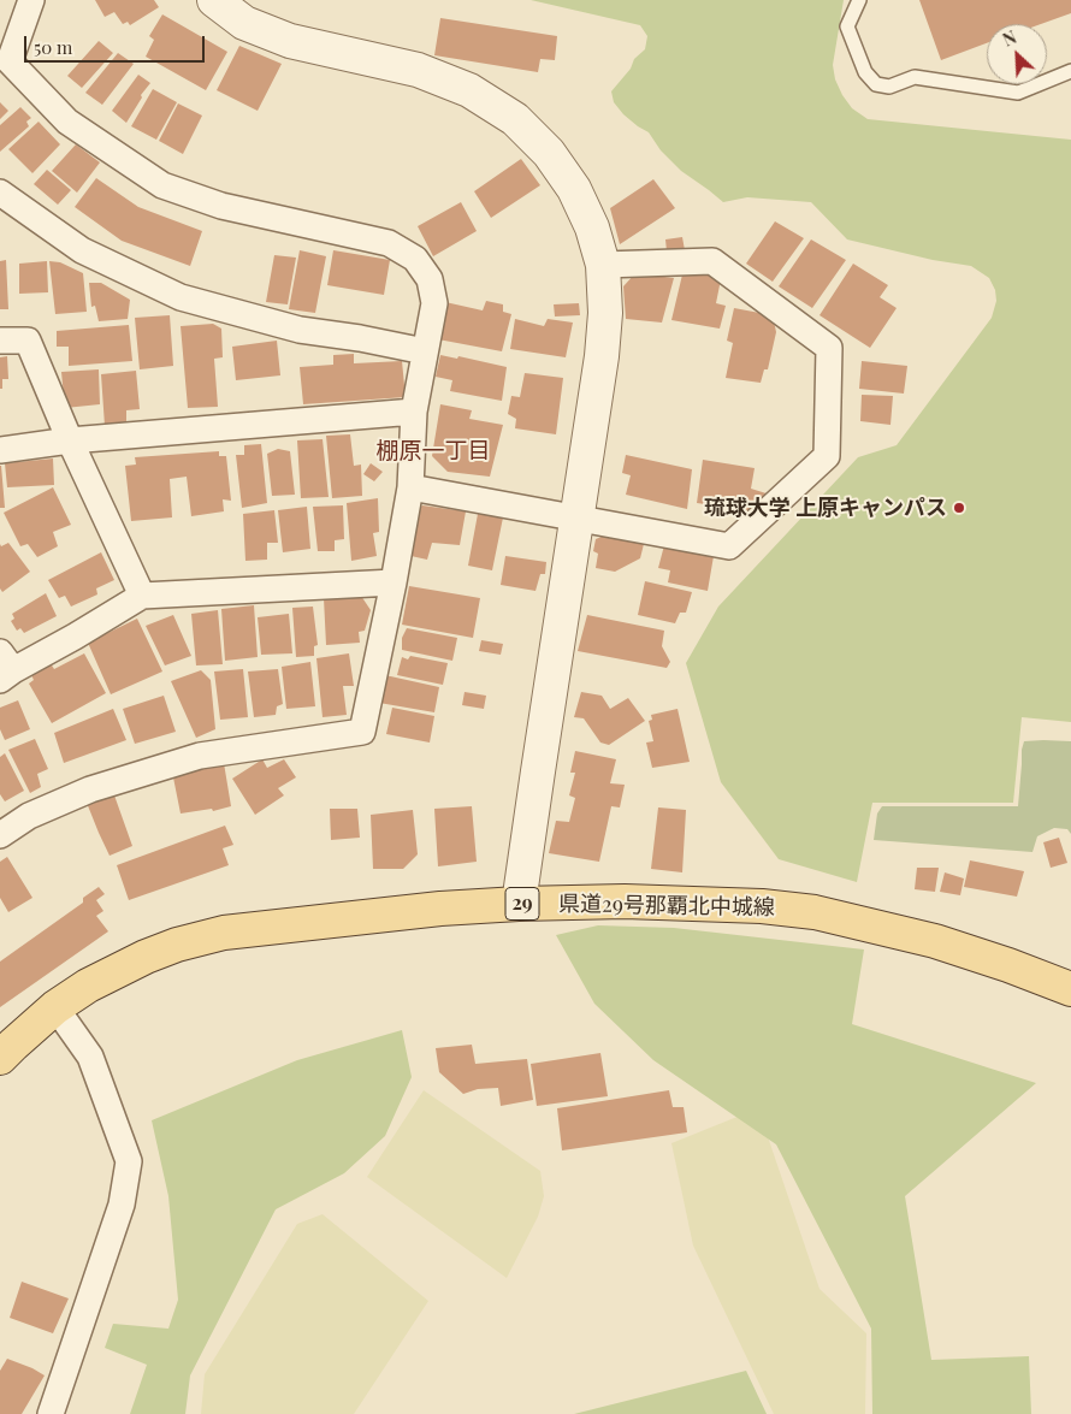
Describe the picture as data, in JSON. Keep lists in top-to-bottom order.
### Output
{
  "streets": {
    "main road": ["29", "県道29号那覇北中城線"]
  },
  "districts": ["棚原一丁目"],
  "places": ["琉球大学 上原キャンパス"],
  "scale_bar": "50 m",
  "north": "top left"
}
